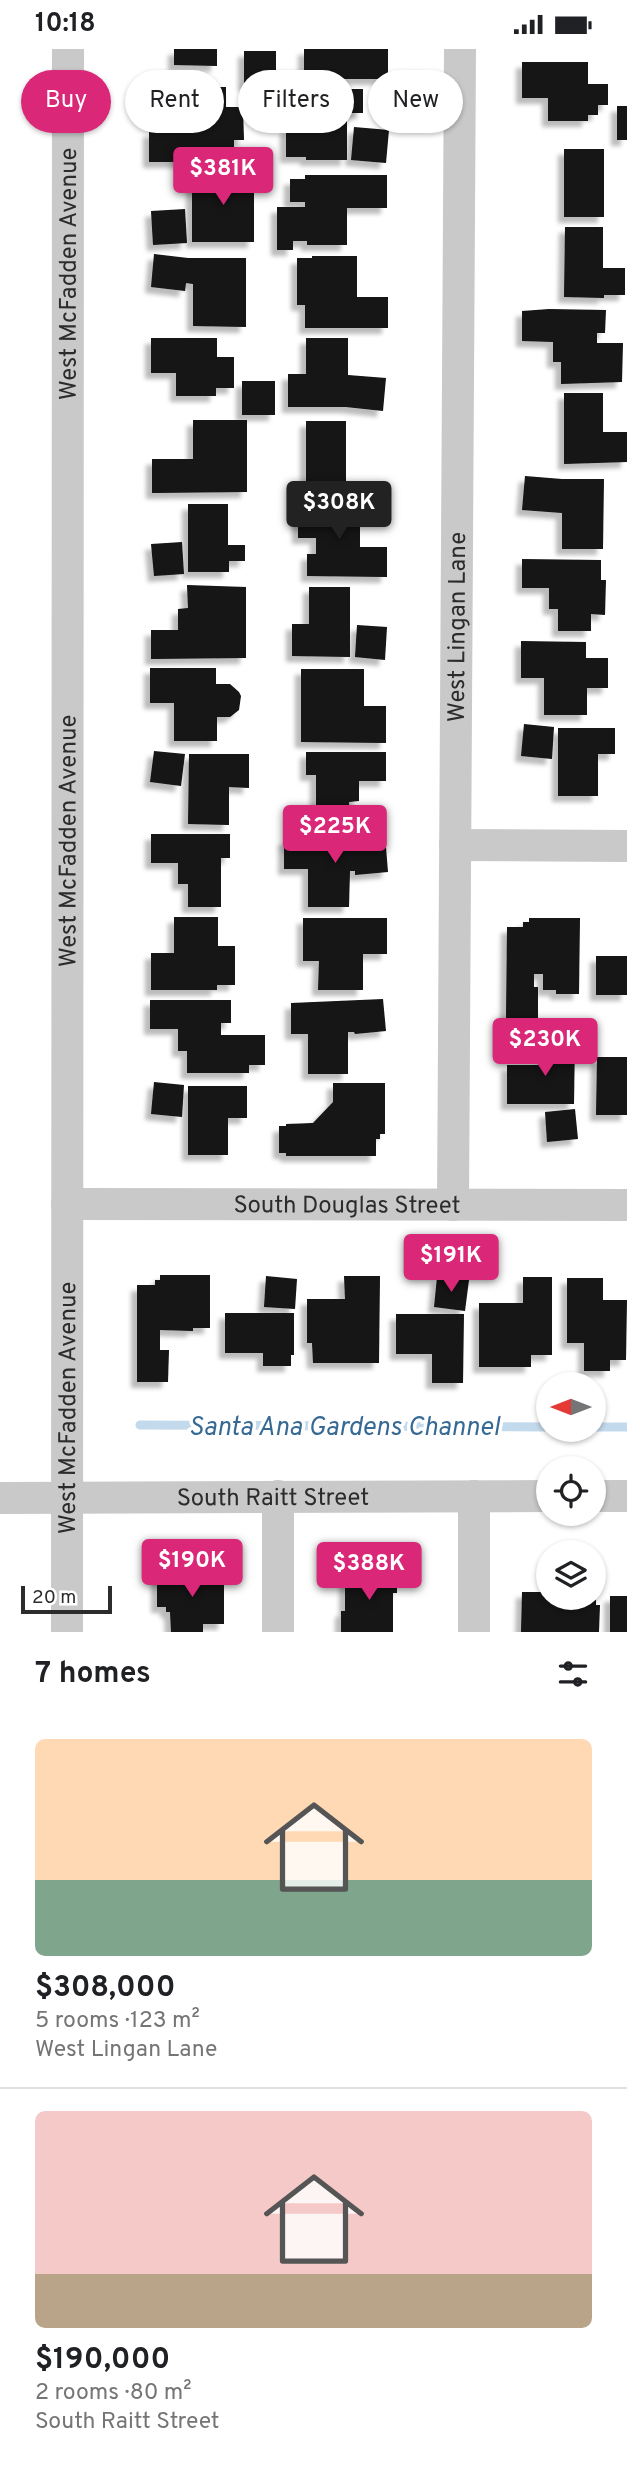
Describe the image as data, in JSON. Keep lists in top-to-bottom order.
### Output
{
  "streets": {
    "street": [
      "West McFadden Avenue",
      "West Lingan Lane",
      "South Douglas Street",
      "South Raitt Street"
    ]
  },
  "crossings": [
    ["West McFadden Avenue", "South Douglas Street"],
    ["West McFadden Avenue", "South Raitt Street"],
    ["West Lingan Lane", "South Douglas Street"]
  ],
  "water": ["Santa Ana Gardens Channel"],
  "scale_bar": "20 m",
  "north": "left",
  "page": {
    "status": "10:18",
    "chip": [
      "Buy",
      "Rent",
      "Filters",
      "New"
    ],
    "price": [
      "$381K",
      "$308K",
      "$225K",
      "$230K",
      "$191K",
      "$190K",
      "$388K"
    ],
    "scale": "20 m",
    "heading": "7 homes",
    "list": [
      {
        "name": "$308,000",
        "note": "5 rooms · 123 m² · West Lingan Lane"
      },
      {
        "name": "$190,000",
        "note": "2 rooms · 80 m² · South Raitt Street"
      }
    ]
  }
}
